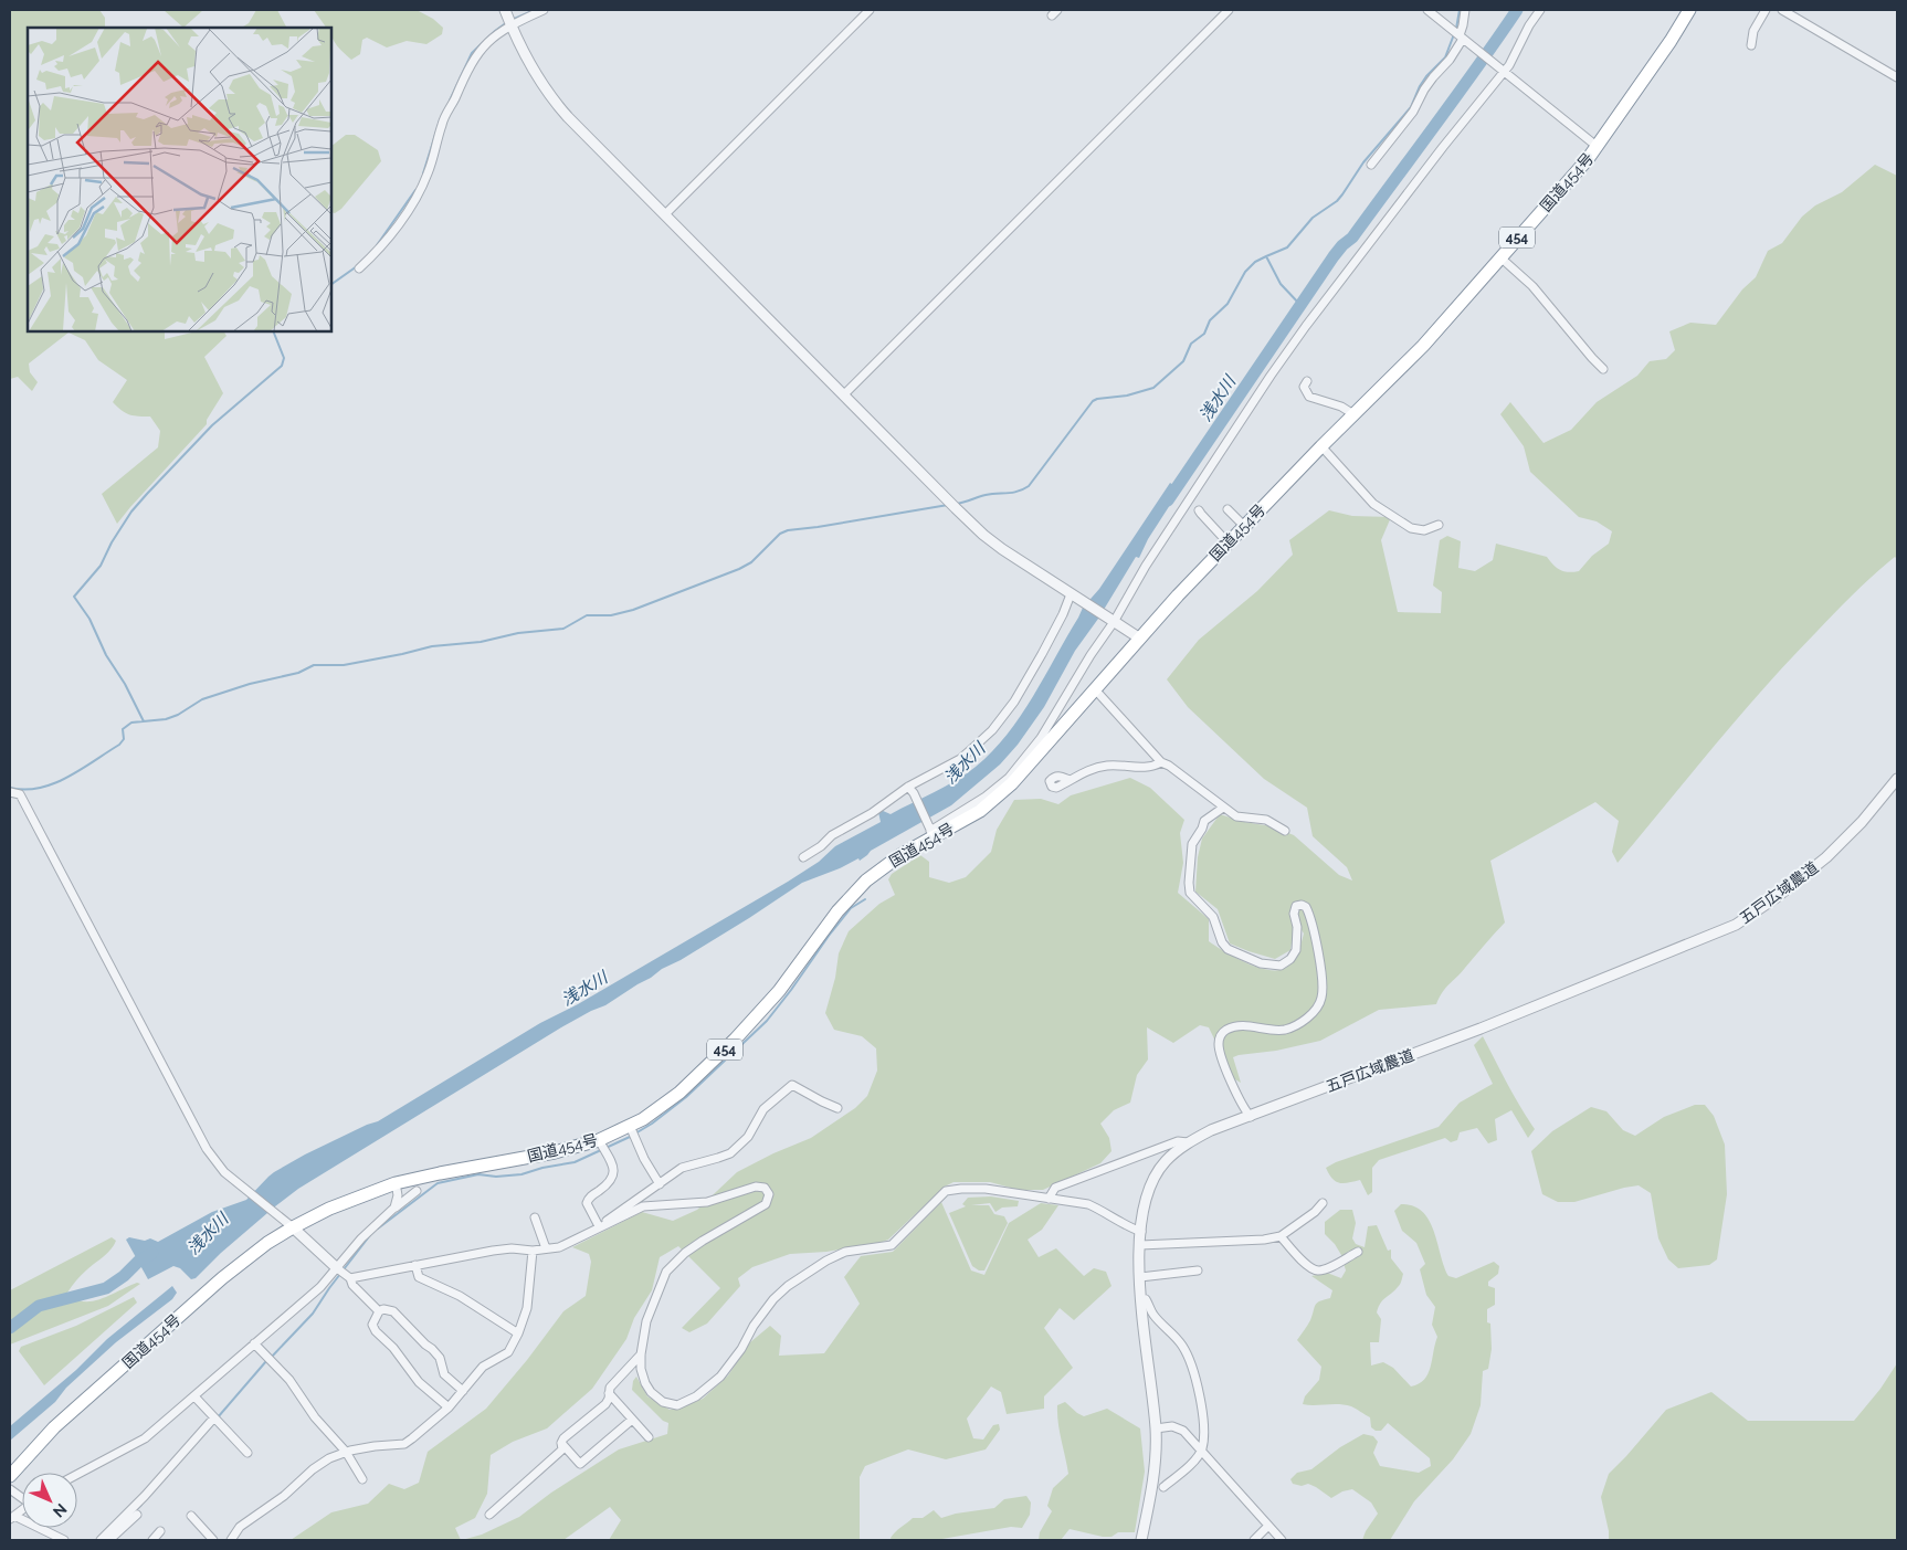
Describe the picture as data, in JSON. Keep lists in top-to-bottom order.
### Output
{
  "streets": {
    "highway": ["国道454号", "454"],
    "street": ["五戸広域農道"]
  },
  "water": ["浅水川"],
  "north": "bottom right"
}
